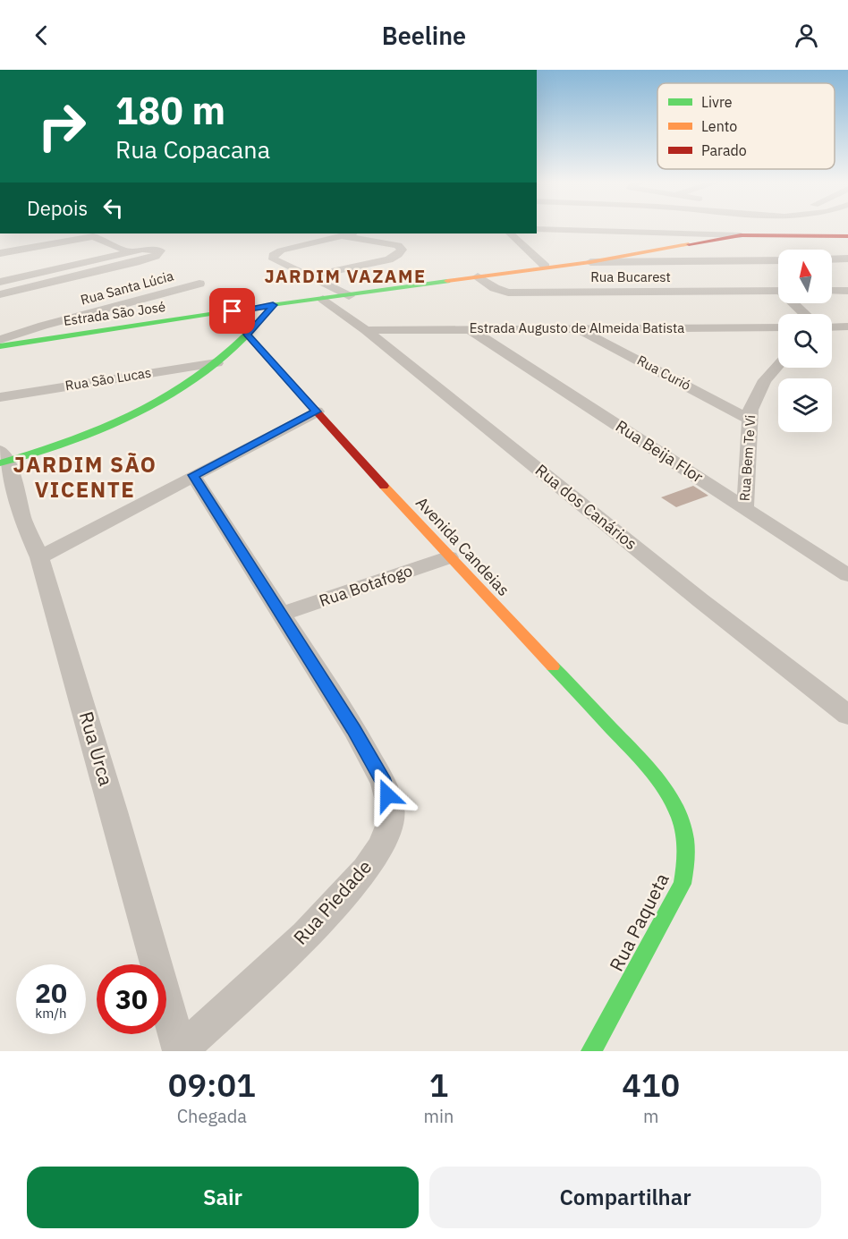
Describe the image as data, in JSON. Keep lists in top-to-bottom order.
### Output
{
  "streets": {
    "street": [
      "Rua Bucarest",
      "Rua Santa Lúcia",
      "Estrada São José",
      "Estrada Augusto de Almeida Batista",
      "Rua Curió",
      "Rua São Lucas",
      "Rua Beija Flor",
      "Rua Bem Te Vi",
      "Rua dos Canários",
      "Avenida Candeias",
      "Rua Botafogo",
      "Rua Urca",
      "Rua Piedade",
      "Rua Paqueta"
    ]
  },
  "crossings": [
    ["Rua Bucarest", "Estrada São José"],
    ["Rua Santa Lúcia", "Estrada São José"],
    ["Estrada São José", "Rua dos Canários"],
    ["Estrada Augusto de Almeida Batista", "Rua Curió"],
    ["Estrada Augusto de Almeida Batista", "Rua Beija Flor"],
    ["Estrada Augusto de Almeida Batista", "Rua dos Canários"],
    ["Rua Curió", "Rua Bem Te Vi"],
    ["Rua Beija Flor", "Rua Bem Te Vi"],
    ["Avenida Candeias", "Rua Botafogo"],
    ["Avenida Candeias", "Rua Paqueta"],
    ["Rua Botafogo", "Rua Piedade"],
    ["Rua Urca", "Rua Piedade"]
  ],
  "districts": ["JARDIM VAZAME", "JARDIM SÃO VICENTE"],
  "legend": ["Livre", "Lento", "Parado"],
  "north": "top",
  "page": {
    "header": "Beeline",
    "turn": ["180 m", "Rua Copacana"],
    "then": "Depois",
    "speed": "20 km/h",
    "limit": "30",
    "eta": [
      "09:01",
      "Chegada",
      "1",
      "min",
      "410",
      "m"
    ],
    "buttons": ["Sair", "Compartilhar"]
  }
}
